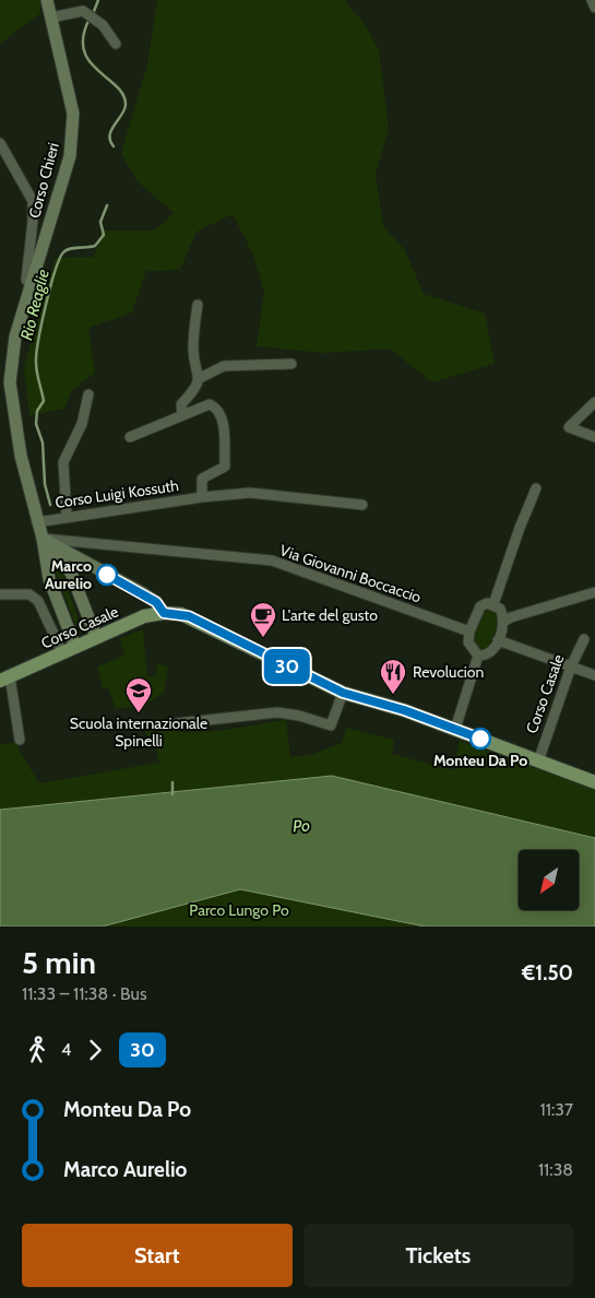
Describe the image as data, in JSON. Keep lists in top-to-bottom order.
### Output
{
  "streets": {
    "main road": ["Corso Chieri", "Corso Casale"],
    "street": ["Corso Luigi Kossuth", "Via Giovanni Boccaccio"]
  },
  "crossings": [
    ["Corso Chieri", "Corso Luigi Kossuth"],
    ["Corso Chieri", "Via Giovanni Boccaccio"]
  ],
  "water": ["Rio Reaglie", "Po"],
  "parks": ["Parco Lungo Po"],
  "places": {
    "other": ["Marco Aurelio", "Monteu Da Po"],
    "cafe": ["L'arte del gusto"],
    "restaurant": ["Revolucion"],
    "school or university": ["Scuola internazionale Spinelli"]
  },
  "lines": ["bus line 30"],
  "north": "bottom left",
  "page": {
    "on_map": "30",
    "heading": ["5 min", "11:33 – 11:38 · Bus", "€1.50"],
    "legs": ["4", "30"],
    "list": [
      {
        "name": "Monteu Da Po",
        "value": "11:37"
      },
      {
        "name": "Marco Aurelio",
        "value": "11:38"
      }
    ],
    "buttons": ["Start", "Tickets"]
  }
}
